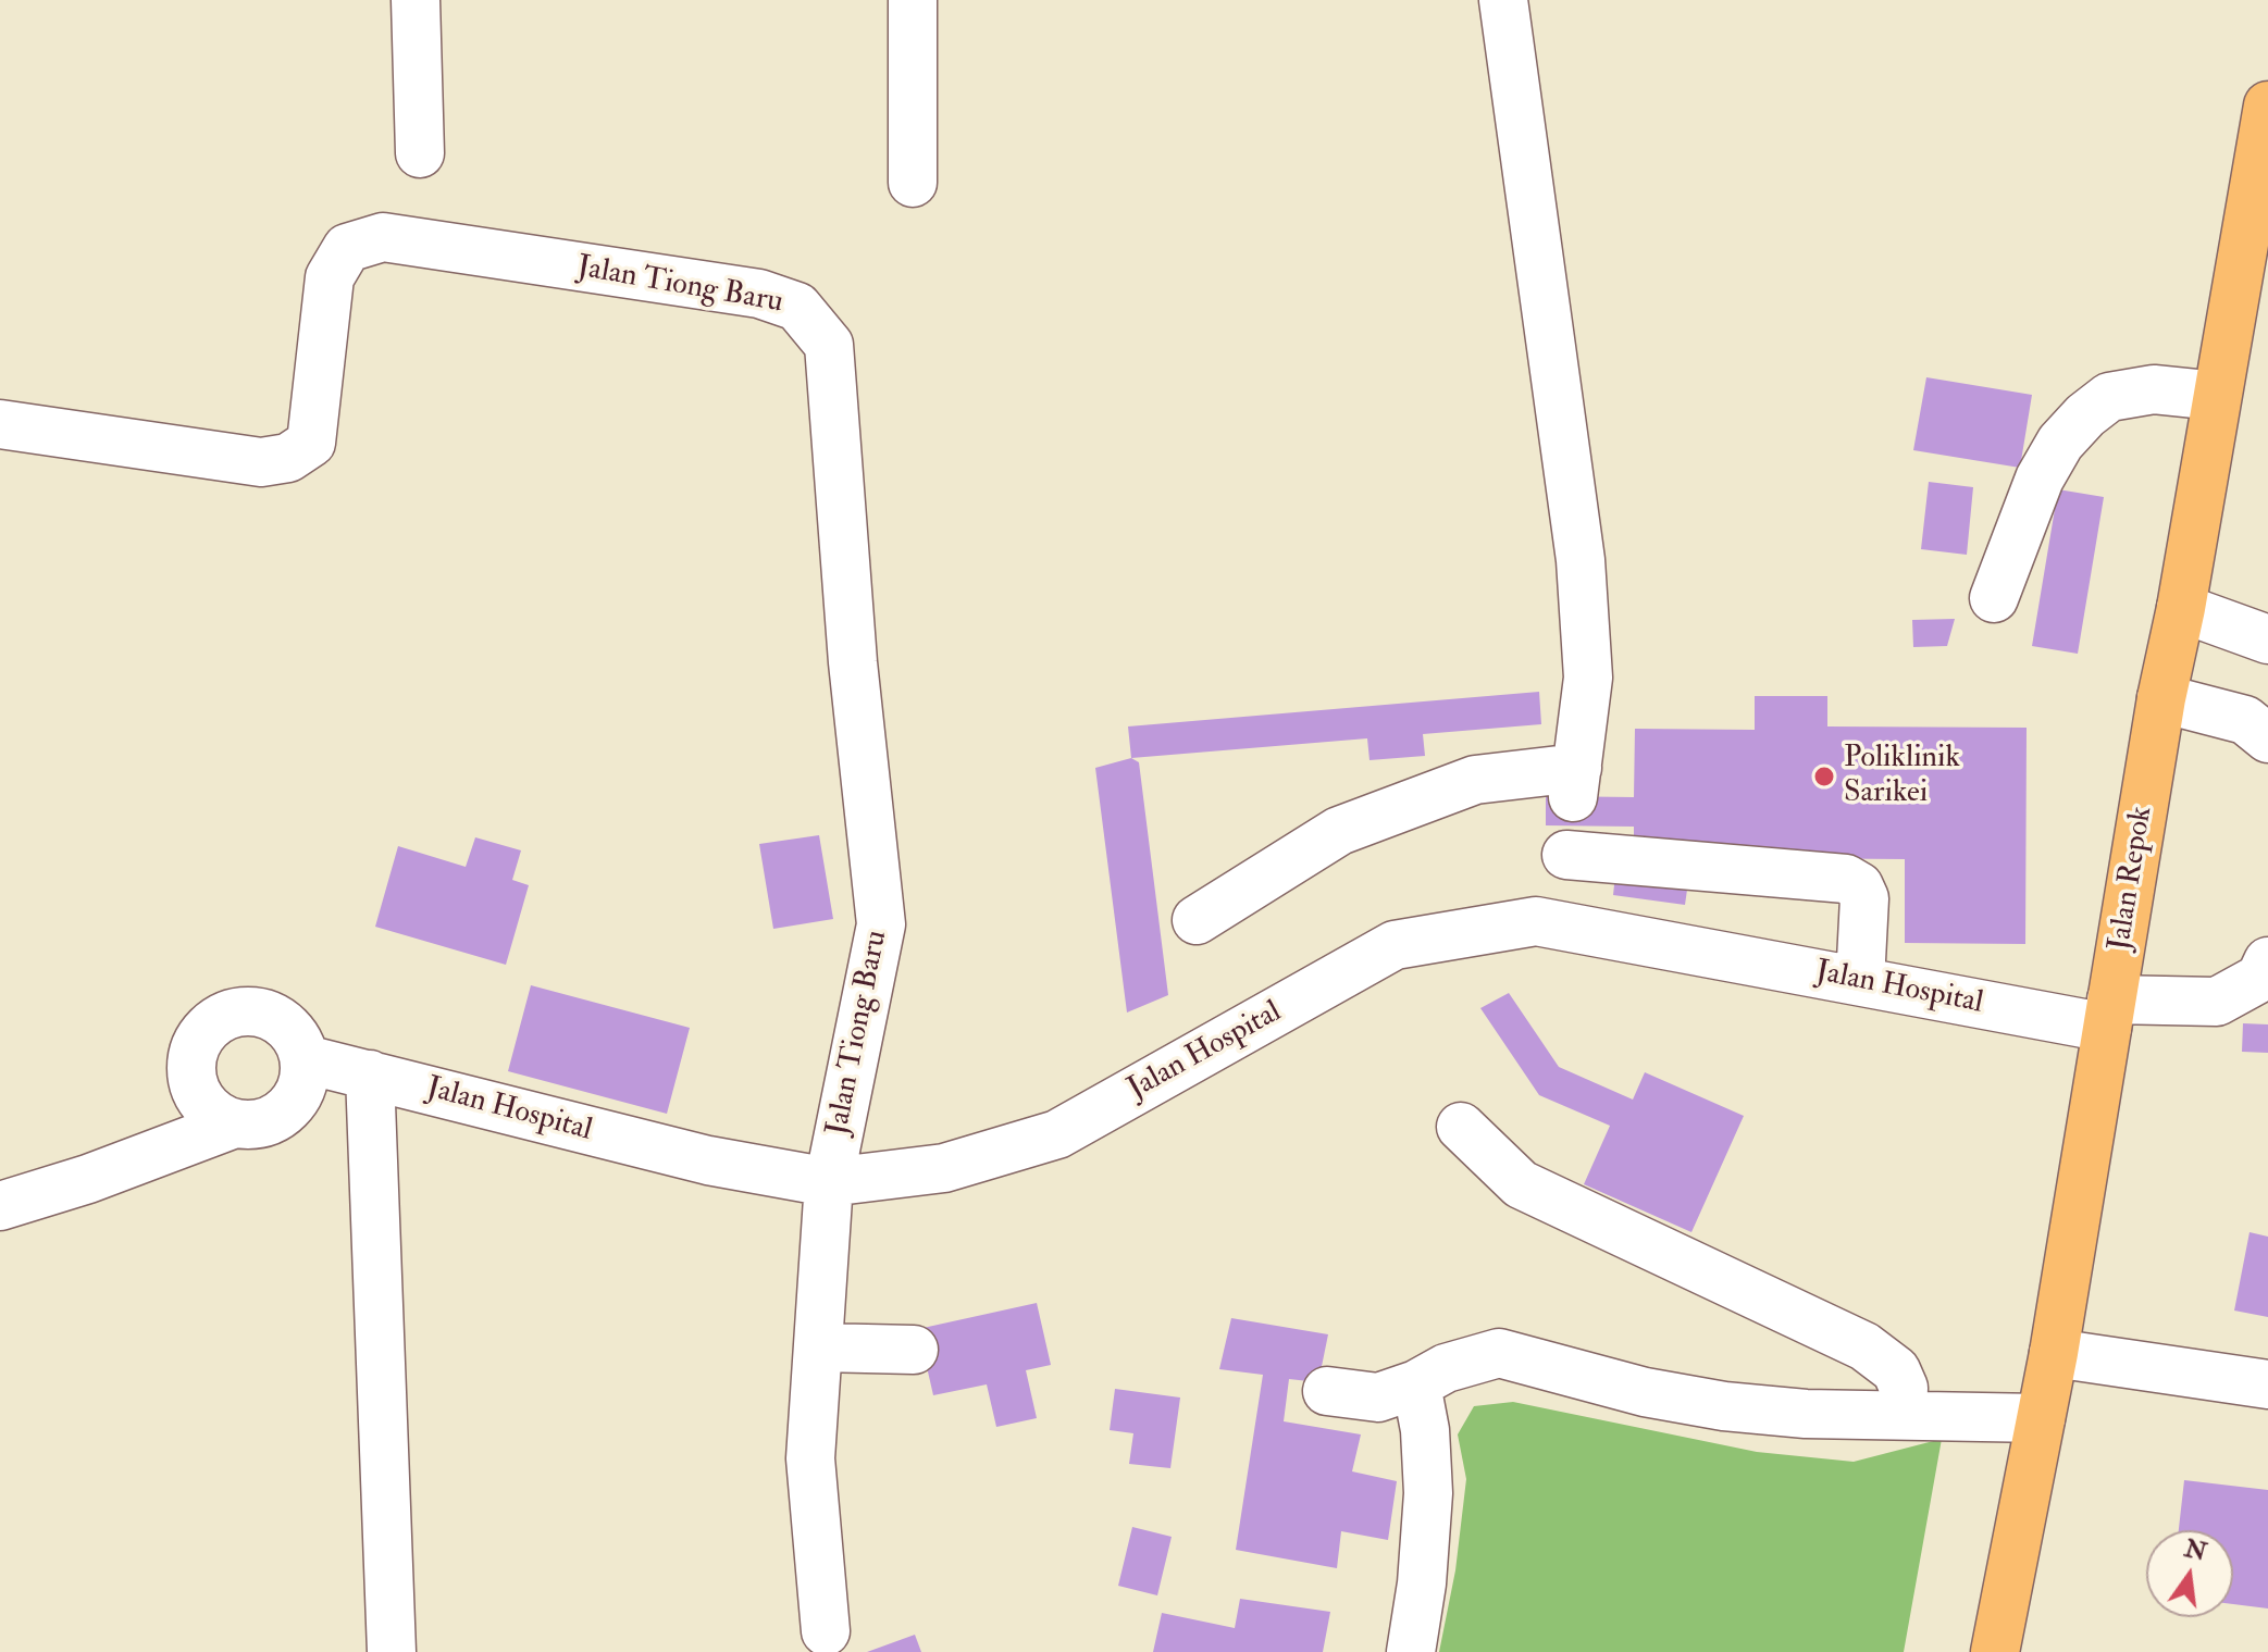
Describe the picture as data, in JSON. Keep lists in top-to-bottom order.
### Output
{
  "streets": {
    "main road": ["Jalan Repok"],
    "street": ["Jalan Tiong Baru", "Jalan Hospital"]
  },
  "crossings": [
    ["Jalan Tiong Baru", "Jalan Hospital"],
    ["Jalan Repok", "Jalan Hospital"]
  ],
  "places": ["Poliklinik Sarikei"],
  "north": "top"
}
